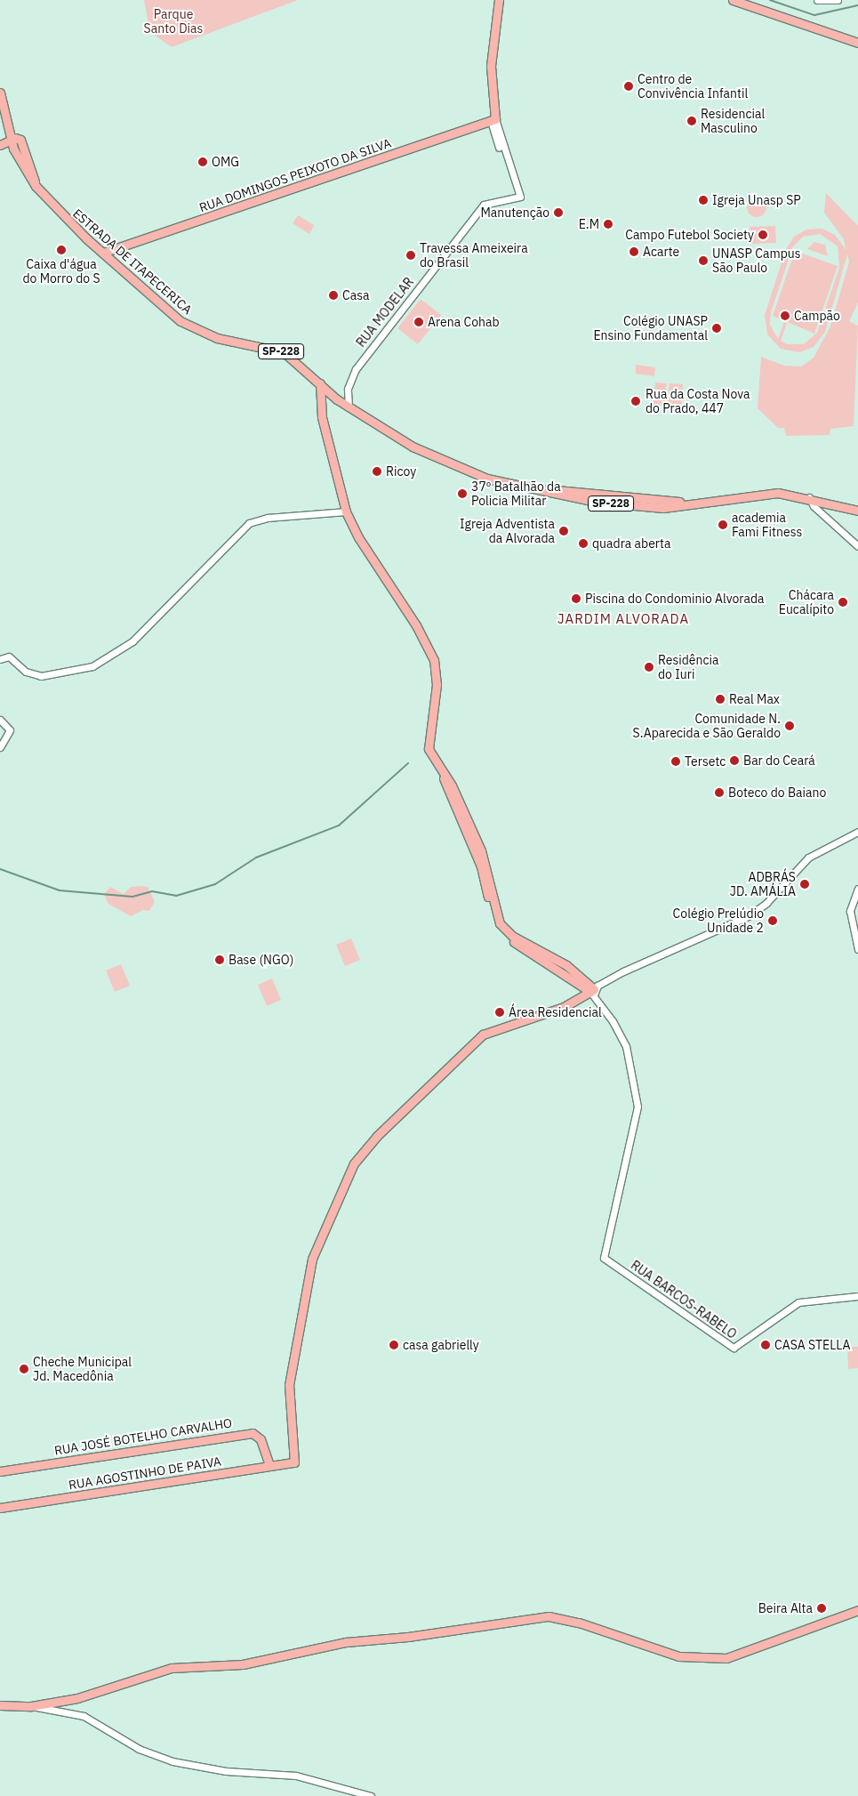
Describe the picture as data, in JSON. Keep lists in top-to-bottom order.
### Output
{
  "streets": {
    "main road": [
      "RUA DOMINGOS PEIXOTO DA SILVA",
      "ESTRADA DE ITAPECERICA",
      "SP-228",
      "RUA JOSÉ BOTELHO CARVALHO",
      "RUA AGOSTINHO DE PAIVA"
    ],
    "street": ["RUA MODELAR", "RUA BARCOS-RABELO"]
  },
  "crossings": [
    ["RUA DOMINGOS PEIXOTO DA SILVA", "ESTRADA DE ITAPECERICA"],
    ["RUA DOMINGOS PEIXOTO DA SILVA", "RUA MODELAR"],
    ["ESTRADA DE ITAPECERICA", "RUA MODELAR"],
    ["RUA BARCOS-RABELO", "RUA AGOSTINHO DE PAIVA"],
    ["RUA JOSÉ BOTELHO CARVALHO", "RUA AGOSTINHO DE PAIVA"]
  ],
  "districts": ["JARDIM ALVORADA"],
  "parks": ["Parque Santo Dias"],
  "places": [
    "Centro de Convivência Infantil",
    "Residencial Masculino",
    "OMG",
    "Igreja Unasp SP",
    "Manutenção",
    "E.M",
    "Campo Futebol Society",
    "Caixa d'água do Morro do S",
    "Acarte",
    "Travessa Ameixeira do Brasil",
    "UNASP Campus São Paulo",
    "Casa",
    "Campão",
    "Arena Cohab",
    "Colégio UNASP Ensino Fundamental",
    "Rua da Costa Nova do Prado, 447",
    "Ricoy",
    "37º Batalhão da Policia Militar",
    "academia Fami Fitness",
    "Igreja Adventista da Alvorada",
    "quadra aberta",
    "Piscina do Condominio Alvorada",
    "Chácara Eucalípito",
    "Residência do Iuri",
    "Real Max",
    "Comunidade N. S.Aparecida e São Geraldo",
    "Bar do Ceará",
    "Tersetc",
    "Boteco do Baiano",
    "ADBRÁS JD. AMÁLIA",
    "Colégio Prelúdio Unidade 2",
    "Base (NGO)",
    "Área Residencial",
    "casa gabrielly",
    "CASA STELLA",
    "Cheche Municipal Jd. Macedônia",
    "Beira Alta"
  ]
}
